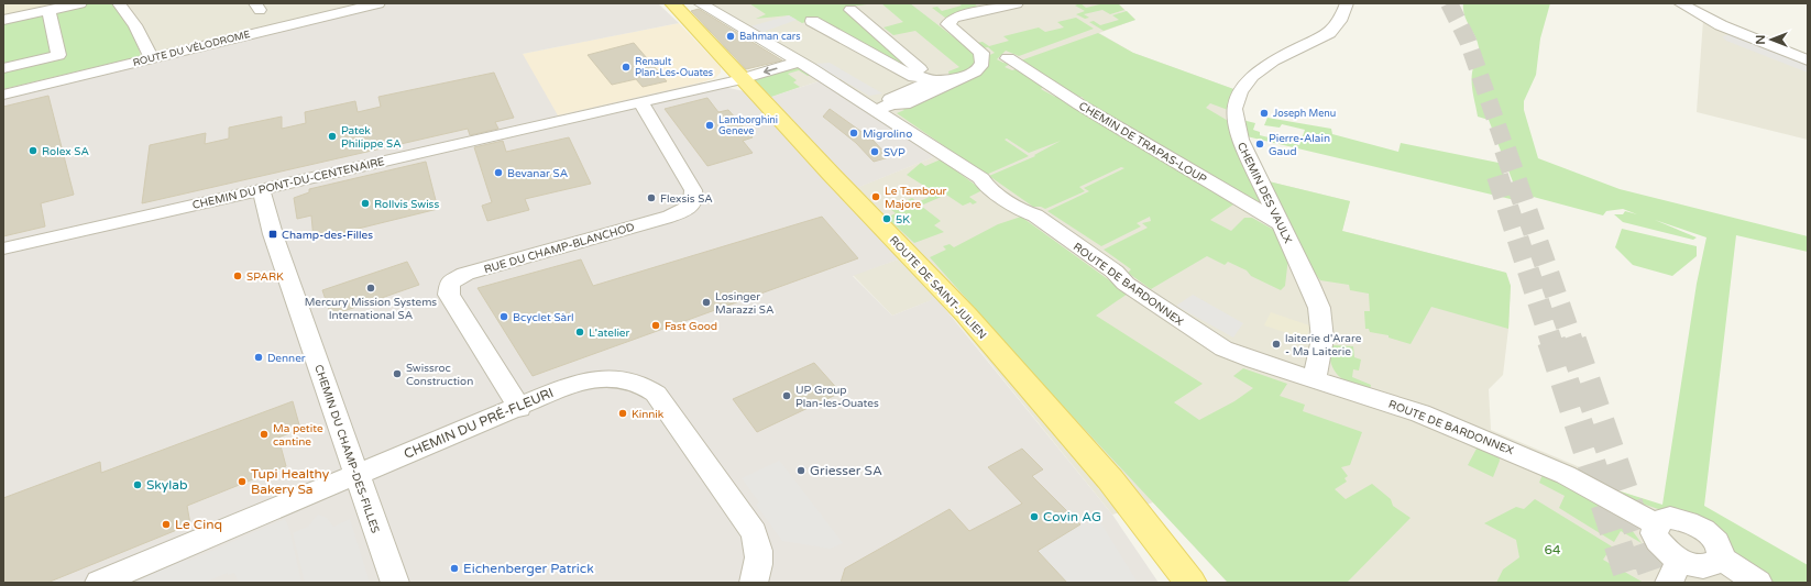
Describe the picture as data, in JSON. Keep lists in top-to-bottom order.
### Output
{
  "streets": {
    "main road": ["ROUTE DE SAINT-JULIEN"],
    "street": [
      "ROUTE DU VÉLODROME",
      "CHEMIN DE TRAPAS-LOUP",
      "CHEMIN DU PONT-DU-CENTENAIRE",
      "CHEMIN DES VAULX",
      "RUE DU CHAMP-BLANCHOD",
      "ROUTE DE BARDONNEX",
      "CHEMIN DU PRÉ-FLEURI",
      "CHEMIN DU CHAMP-DES-FILLES"
    ]
  },
  "crossings": [
    ["CHEMIN DE TRAPAS-LOUP", "CHEMIN DES VAULX"],
    ["CHEMIN DU PONT-DU-CENTENAIRE", "RUE DU CHAMP-BLANCHOD"],
    ["CHEMIN DU PONT-DU-CENTENAIRE", "ROUTE DE SAINT-JULIEN"],
    ["CHEMIN DU PONT-DU-CENTENAIRE", "CHEMIN DU CHAMP-DES-FILLES"],
    ["CHEMIN DES VAULX", "ROUTE DE BARDONNEX"],
    ["RUE DU CHAMP-BLANCHOD", "CHEMIN DU PRÉ-FLEURI"],
    ["CHEMIN DU PRÉ-FLEURI", "CHEMIN DU CHAMP-DES-FILLES"]
  ],
  "parks": ["64"],
  "places": {
    "other": [
      "Bahman cars",
      "Renault Plan-Les-Ouates",
      "Joseph Menu",
      "Lamborghini Geneve",
      "Migrolino",
      "Patek Philippe SA",
      "Pierre-Alain Gaud",
      "Rolex SA",
      "SVP",
      "Bevanar SA",
      "Le Tambour Majore",
      "Flexsis SA",
      "Rollvis Swiss",
      "5K",
      "SPARK",
      "Mercury Mission Systems International SA",
      "Losinger Marazzi SA",
      "Bcyclet Sàrl",
      "Fast Good",
      "L'atelier",
      "laiterie d'Arare - Ma Laiterie",
      "Denner",
      "Swissroc Construction",
      "UP Group Plan-les-Ouates",
      "Kinnik",
      "Ma petite cantine",
      "Griesser SA",
      "Tupi Healthy Bakery Sa",
      "Skylab",
      "Covin AG",
      "Le Cinq",
      "Eichenberger Patrick"
    ],
    "transit": ["Champ-des-Filles"]
  },
  "north": "left"
}
